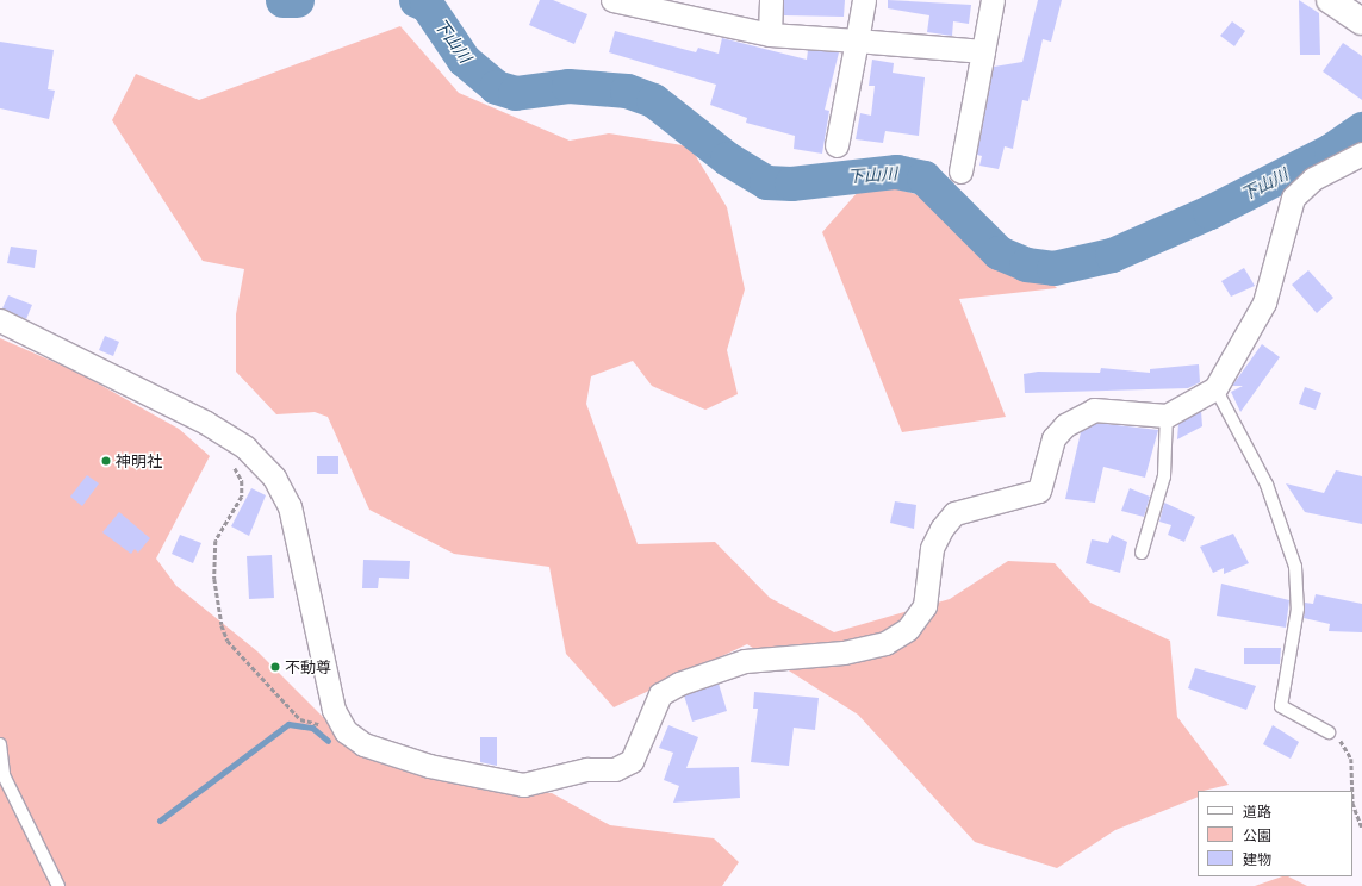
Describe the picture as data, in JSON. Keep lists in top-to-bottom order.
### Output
{
  "water": ["下山川"],
  "places": ["神明社", "不動尊"],
  "legend": ["道路", "公園", "建物"]
}
